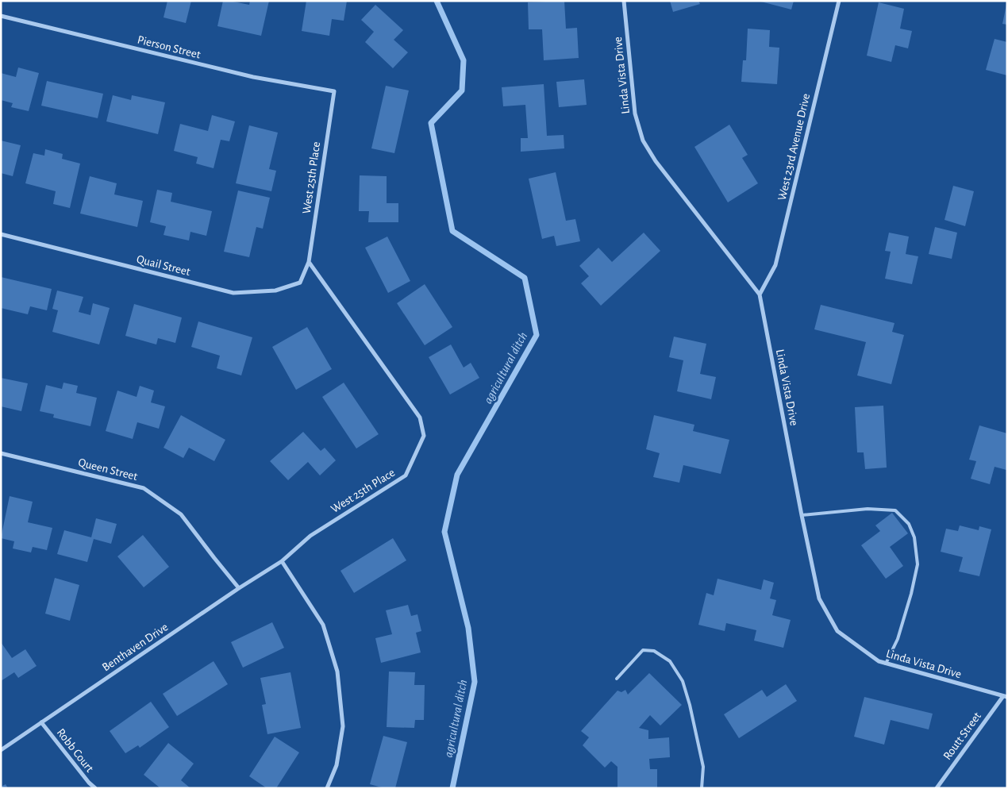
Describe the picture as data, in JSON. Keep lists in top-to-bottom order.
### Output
{
  "streets": {
    "street": [
      "Pierson Street",
      "Linda Vista Drive",
      "West 23rd Avenue Drive",
      "West 25th Place",
      "Quail Street",
      "Queen Street",
      "Benthaven Drive",
      "Routt Street",
      "Robb Court"
    ]
  },
  "crossings": [
    ["Pierson Street", "West 25th Place"],
    ["Linda Vista Drive", "West 23rd Avenue Drive"],
    ["Linda Vista Drive", "Routt Street"],
    ["West 25th Place", "Quail Street"],
    ["West 25th Place", "Benthaven Drive"],
    ["Queen Street", "Benthaven Drive"],
    ["Benthaven Drive", "Robb Court"]
  ],
  "water": ["agricultural ditch"]
}
